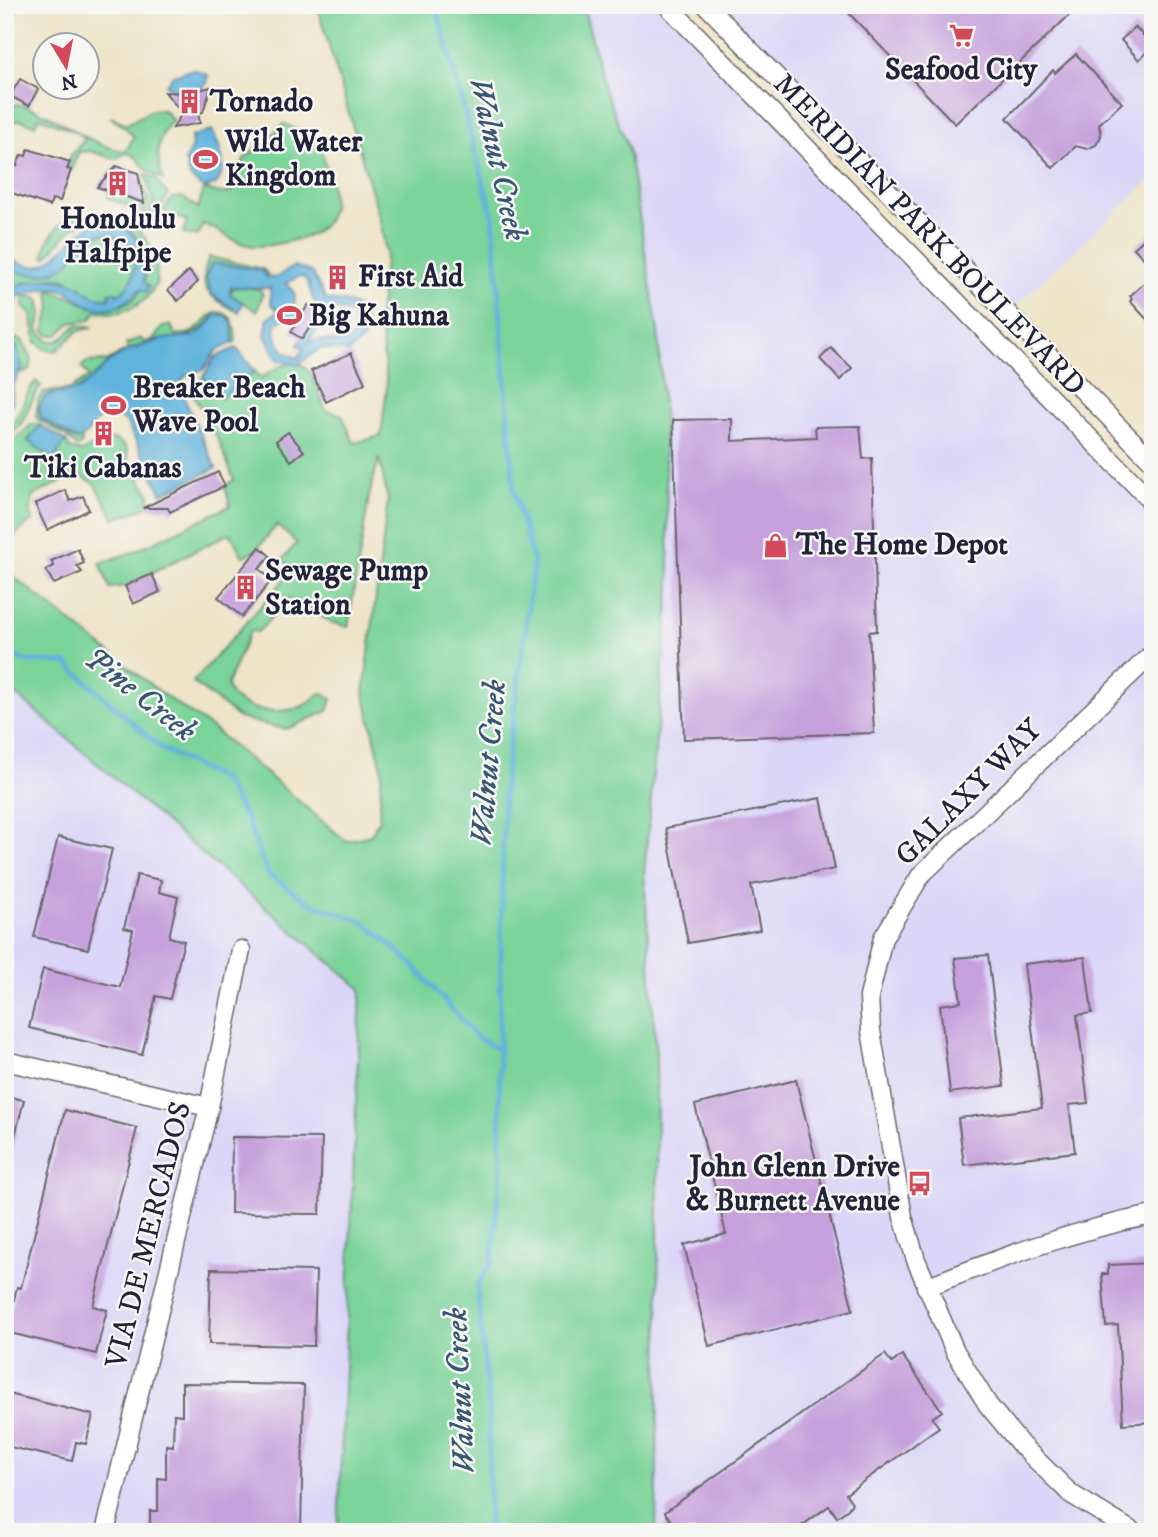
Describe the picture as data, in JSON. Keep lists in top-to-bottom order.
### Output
{
  "streets": {
    "street": ["MERIDIAN PARK BOULEVARD", "GALAXY WAY", "VIA DE MERCADOS"]
  },
  "water": ["Walnut Creek", "Pine Creek"],
  "places": {
    "supermarket": ["Seafood City"],
    "building": [
      "Tornado",
      "Honolulu Halfpipe",
      "First Aid",
      "Tiki Cabanas",
      "Sewage Pump Station"
    ],
    "sports": ["Wild Water Kingdom", "Big Kahuna", "Breaker Beach Wave Pool"],
    "shop": ["The Home Depot"],
    "bus stop": ["John Glenn Drive & Burnett Avenue"]
  },
  "north": "bottom"
}
